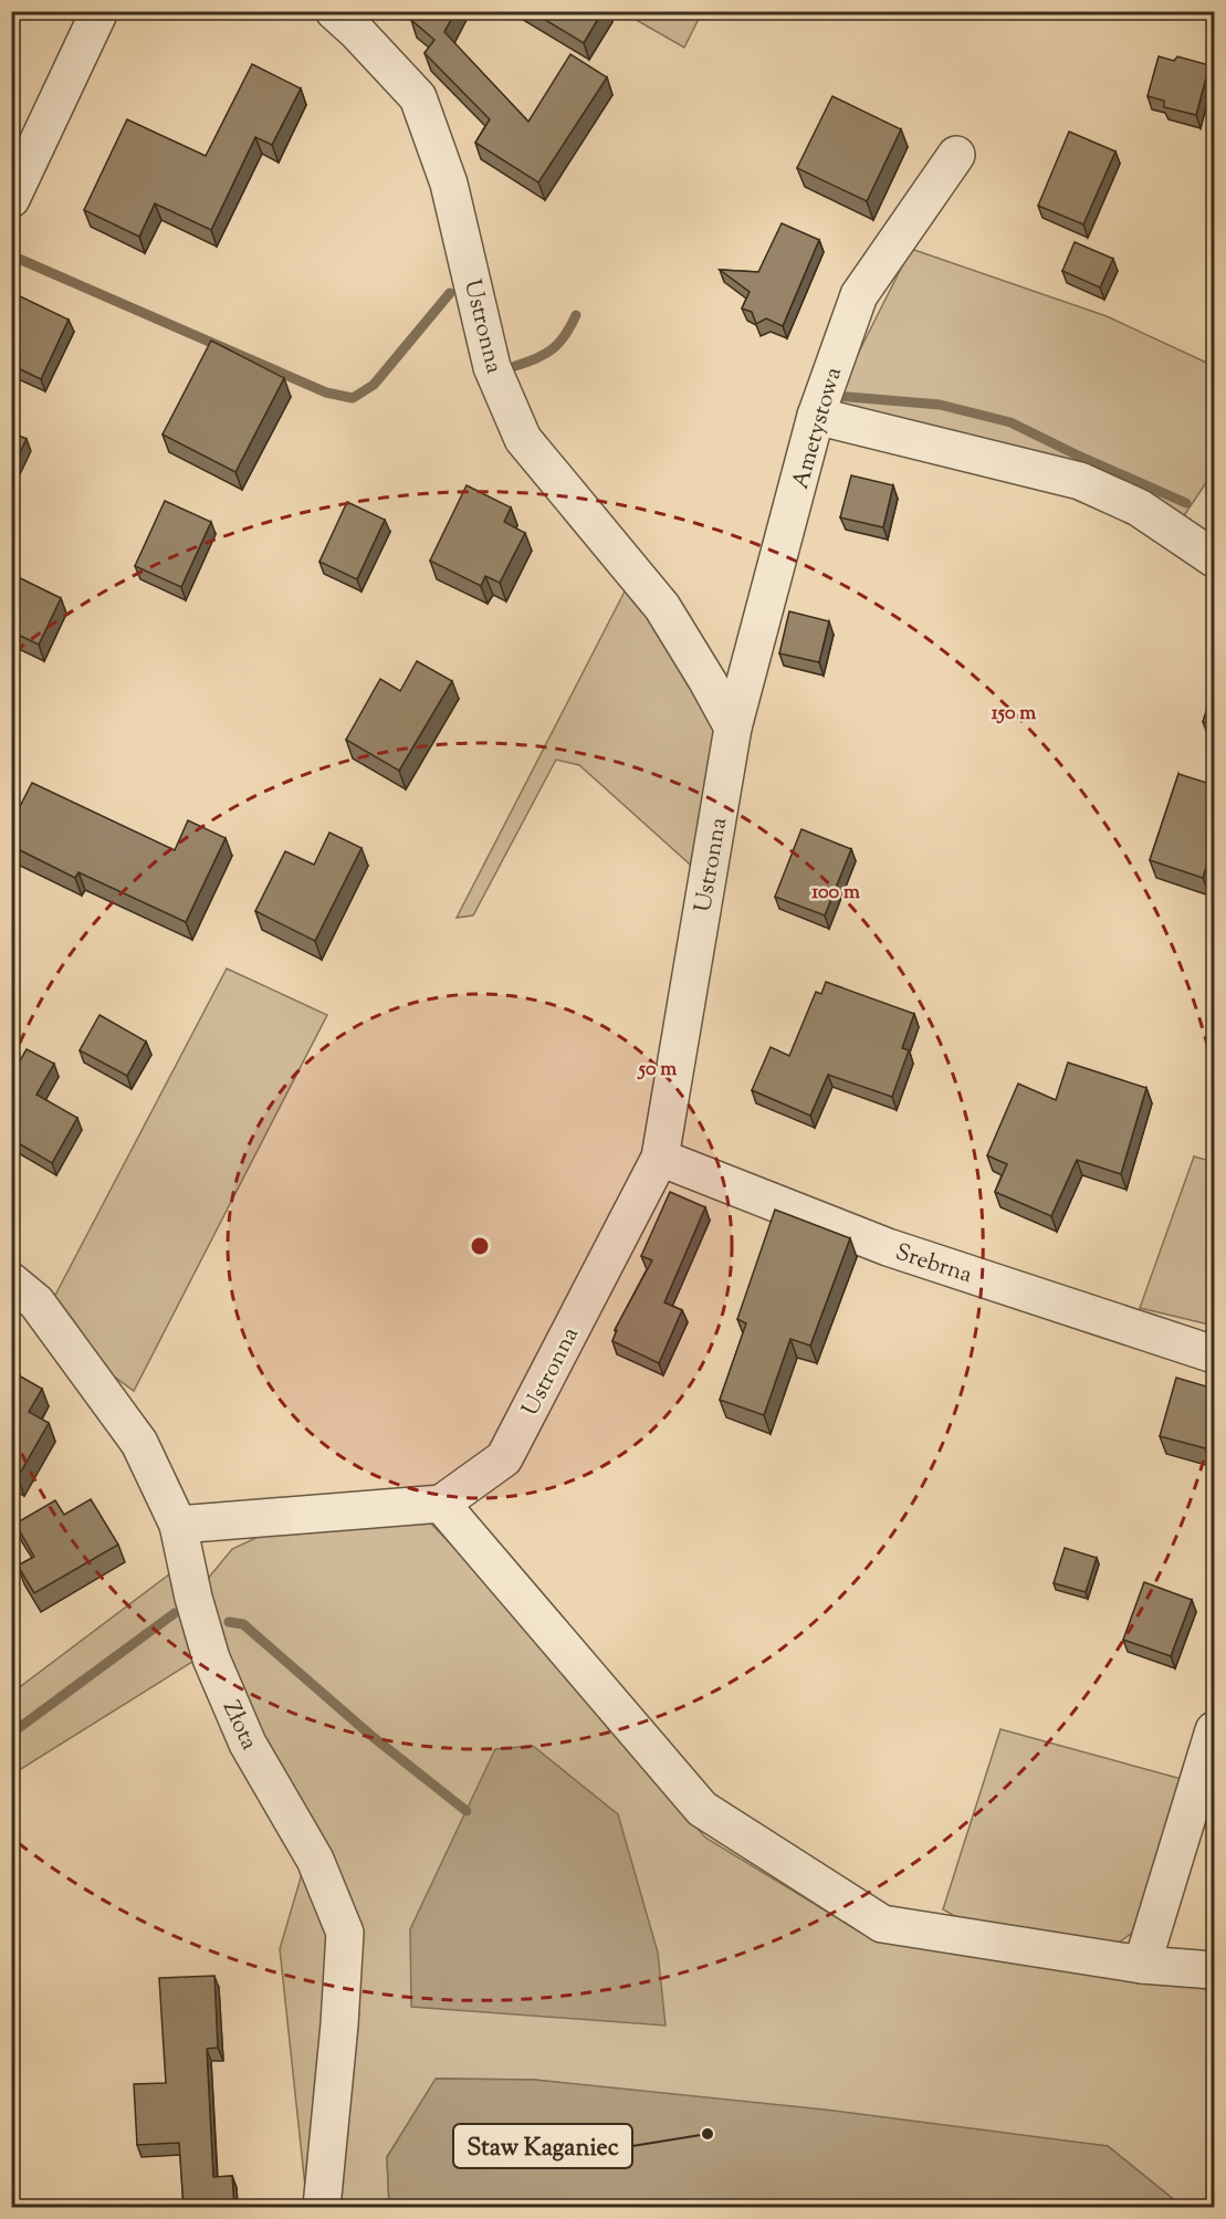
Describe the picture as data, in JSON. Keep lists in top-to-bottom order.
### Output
{
  "streets": {
    "street": [
      "Ustronna",
      "Ametystowa",
      "Srebrna",
      "Złota"
    ]
  },
  "crossings": [
    ["Ustronna", "Ametystowa"],
    ["Ustronna", "Srebrna"]
  ],
  "places": ["Staw Kaganiec"],
  "rings": ["150 m", "100 m", "50 m"]
}
